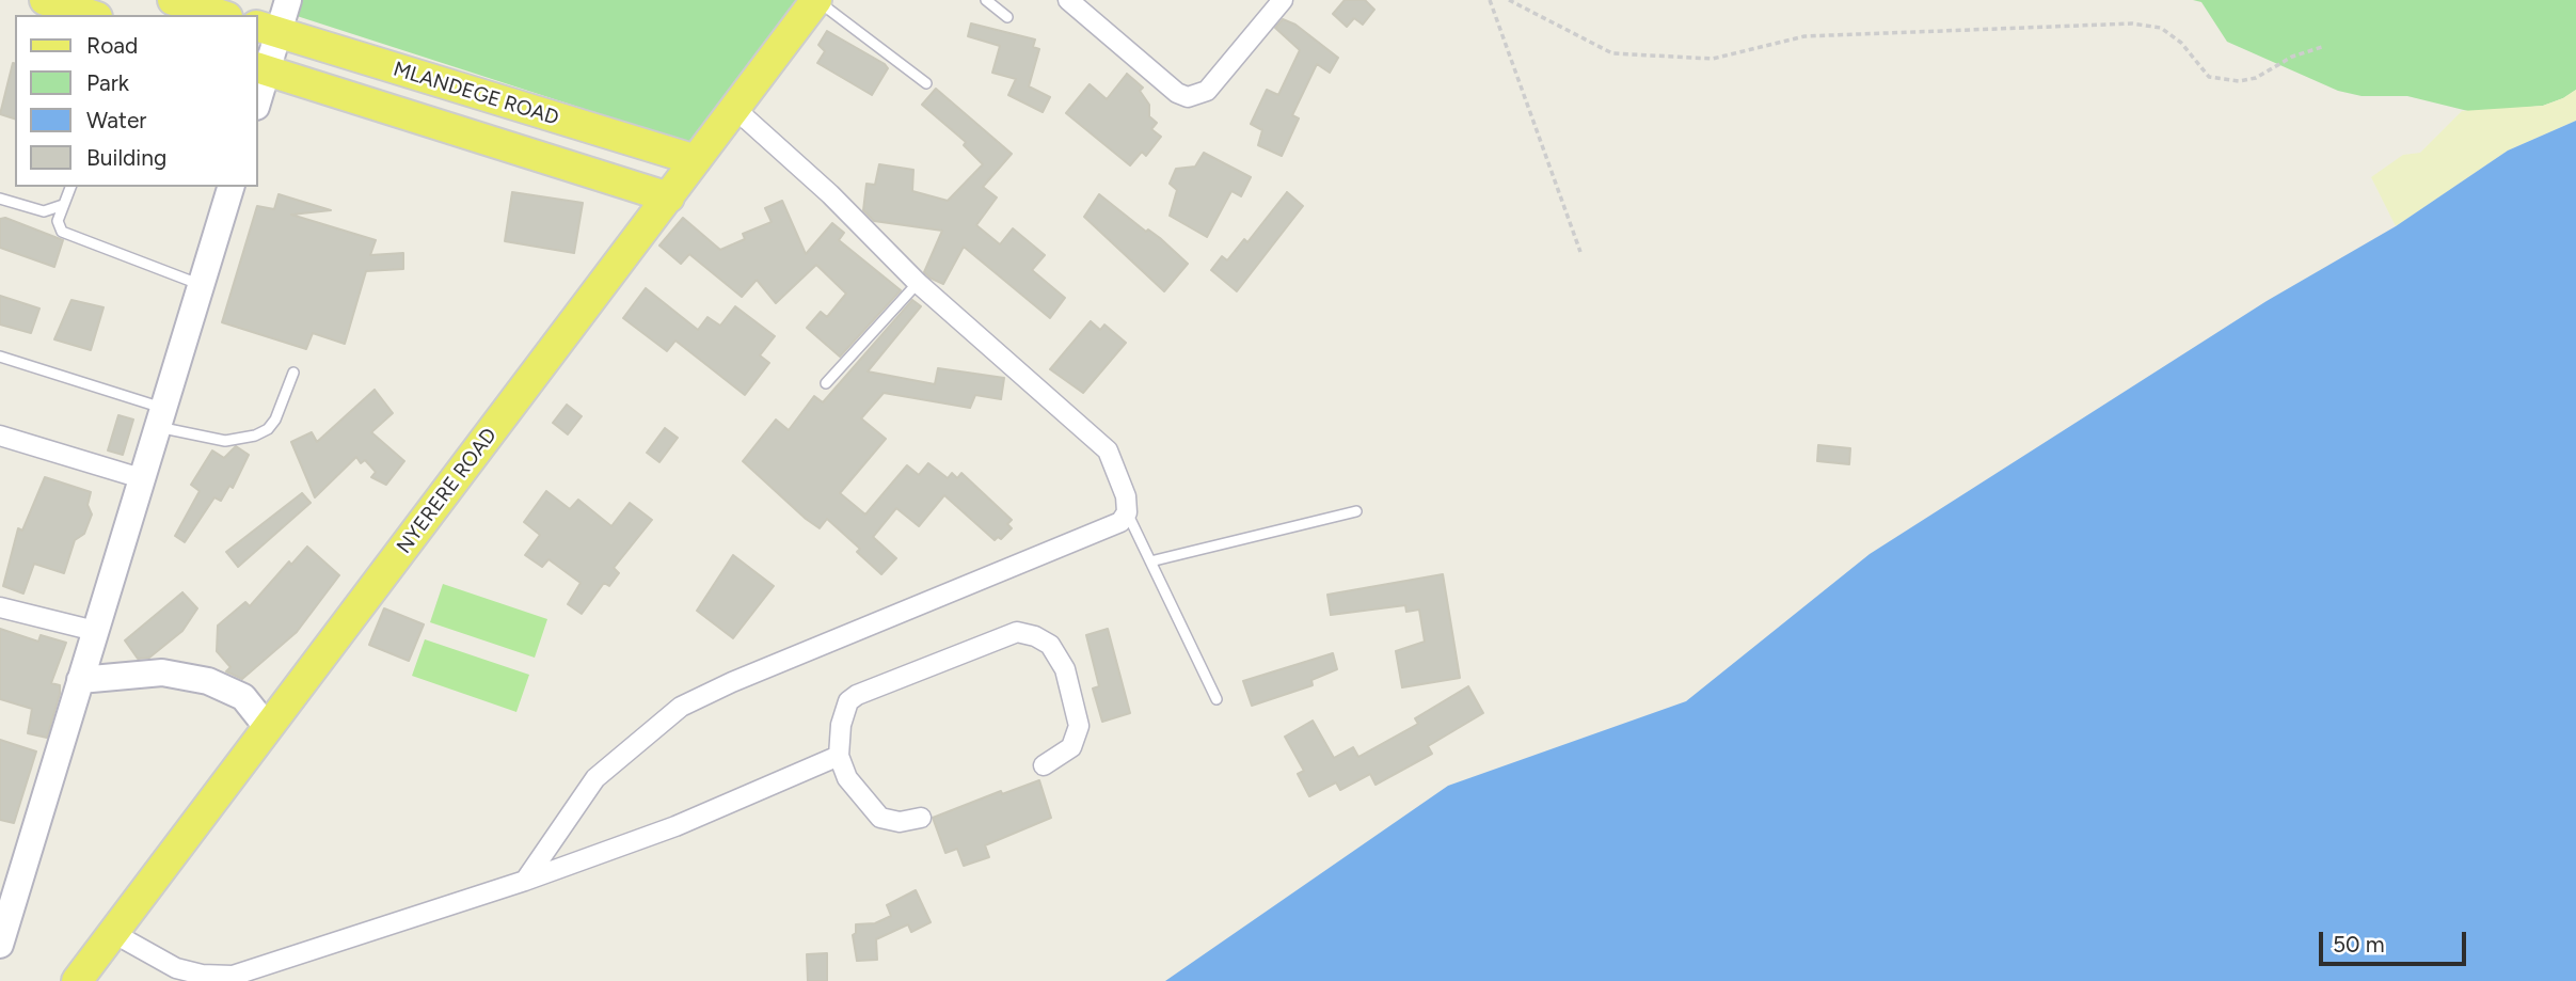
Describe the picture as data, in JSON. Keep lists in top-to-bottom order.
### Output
{
  "streets": {
    "main road": ["MLANDEGE ROAD", "NYERERE ROAD"]
  },
  "crossings": [
    ["MLANDEGE ROAD", "NYERERE ROAD"]
  ],
  "legend": [
    "Road",
    "Park",
    "Water",
    "Building"
  ],
  "scale_bar": "50 m"
}
